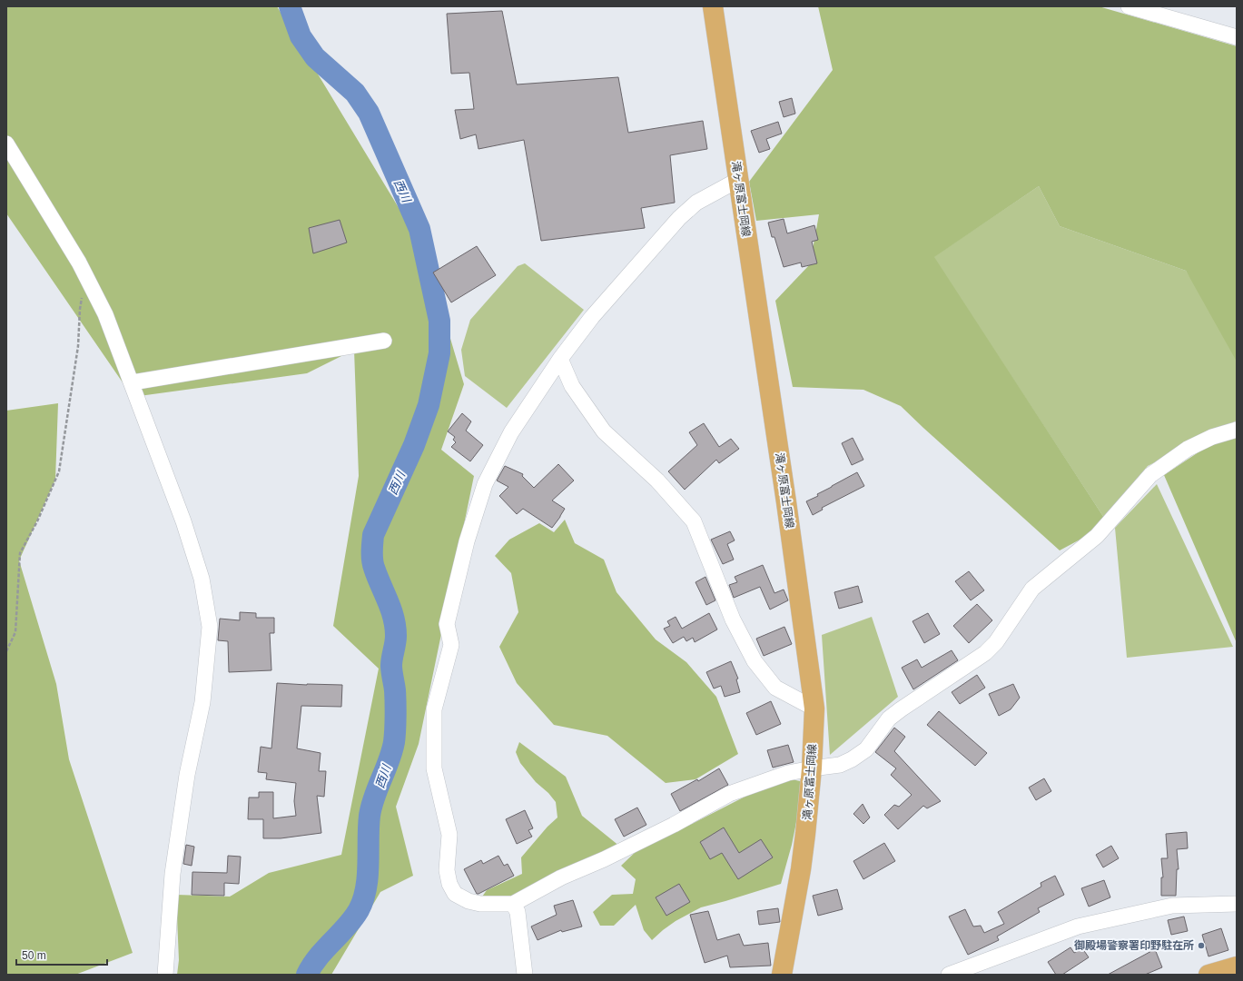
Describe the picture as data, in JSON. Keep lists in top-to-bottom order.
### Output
{
  "streets": {
    "main road": ["滝ヶ原富士岡線"]
  },
  "water": ["西川"],
  "places": ["御殿場警察署印野駐在所"],
  "scale_bar": "50 m"
}
